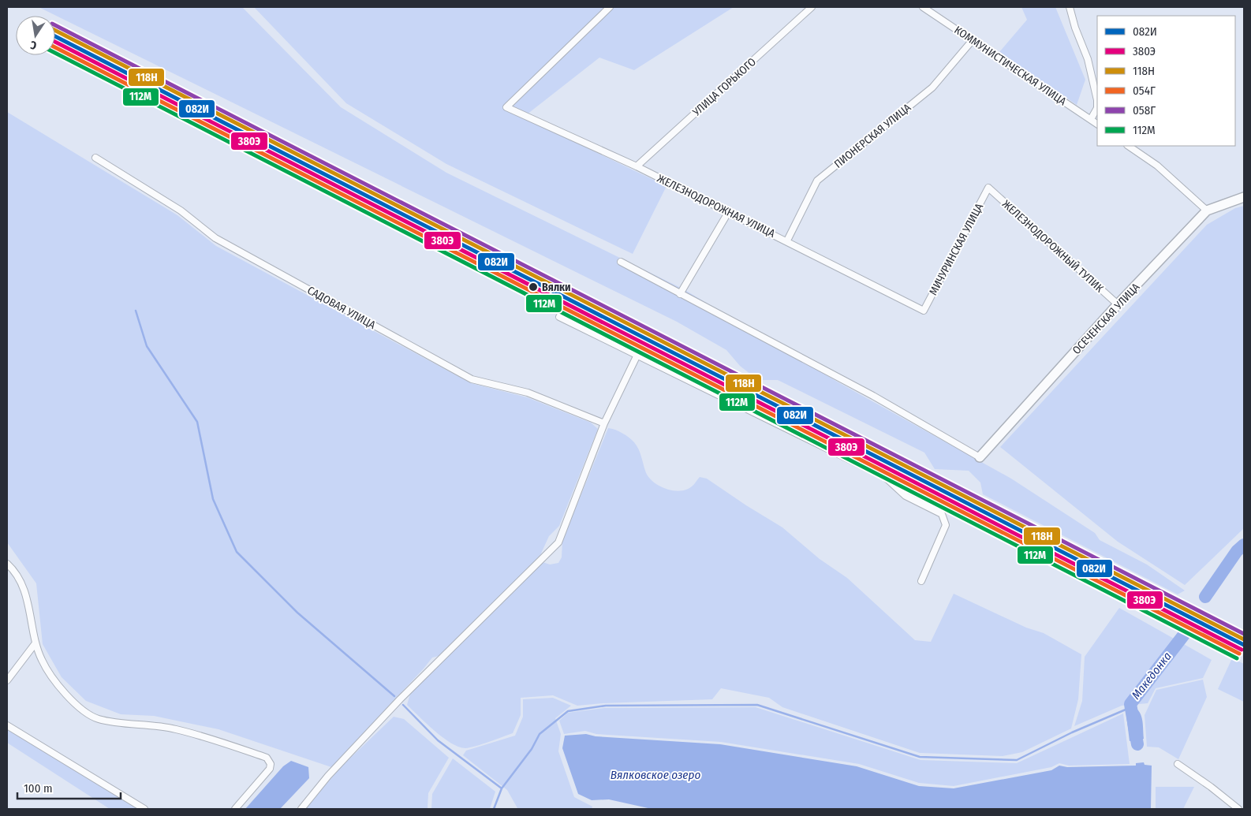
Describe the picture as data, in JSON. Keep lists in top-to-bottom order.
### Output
{
  "streets": {
    "street": [
      "КОММУНИСТИЧЕСКАЯ УЛИЦА",
      "УЛИЦА ГОРЬКОГО",
      "ПИОНЕРСКАЯ УЛИЦА",
      "ЖЕЛЕЗНОДОРОЖНАЯ УЛИЦА",
      "ЖЕЛЕЗНОДОРОЖНЫЙ ТУПИК",
      "МИЧУРИНСКАЯ УЛИЦА",
      "САДОВАЯ УЛИЦА",
      "ОСЕЧЕНСКАЯ УЛИЦА"
    ]
  },
  "crossings": [
    ["КОММУНИСТИЧЕСКАЯ УЛИЦА", "ПИОНЕРСКАЯ УЛИЦА"],
    ["УЛИЦА ГОРЬКОГО", "ЖЕЛЕЗНОДОРОЖНАЯ УЛИЦА"],
    ["ПИОНЕРСКАЯ УЛИЦА", "ЖЕЛЕЗНОДОРОЖНАЯ УЛИЦА"],
    ["ЖЕЛЕЗНОДОРОЖНАЯ УЛИЦА", "МИЧУРИНСКАЯ УЛИЦА"],
    ["ЖЕЛЕЗНОДОРОЖНЫЙ ТУПИК", "МИЧУРИНСКАЯ УЛИЦА"],
    ["ЖЕЛЕЗНОДОРОЖНЫЙ ТУПИК", "ОСЕЧЕНСКАЯ УЛИЦА"]
  ],
  "water": ["Македонка", "Вялковское озеро"],
  "places": ["Вялки"],
  "lines": [
    "transit line 058Г",
    "transit line 118Н",
    "transit line 082И",
    "transit line 380Э",
    "transit line 054Г",
    "transit line 112М"
  ],
  "legend": [
    "082И",
    "380Э",
    "118Н",
    "054Г",
    "058Г",
    "112М"
  ],
  "scale_bar": "100 m",
  "north": "bottom"
}
